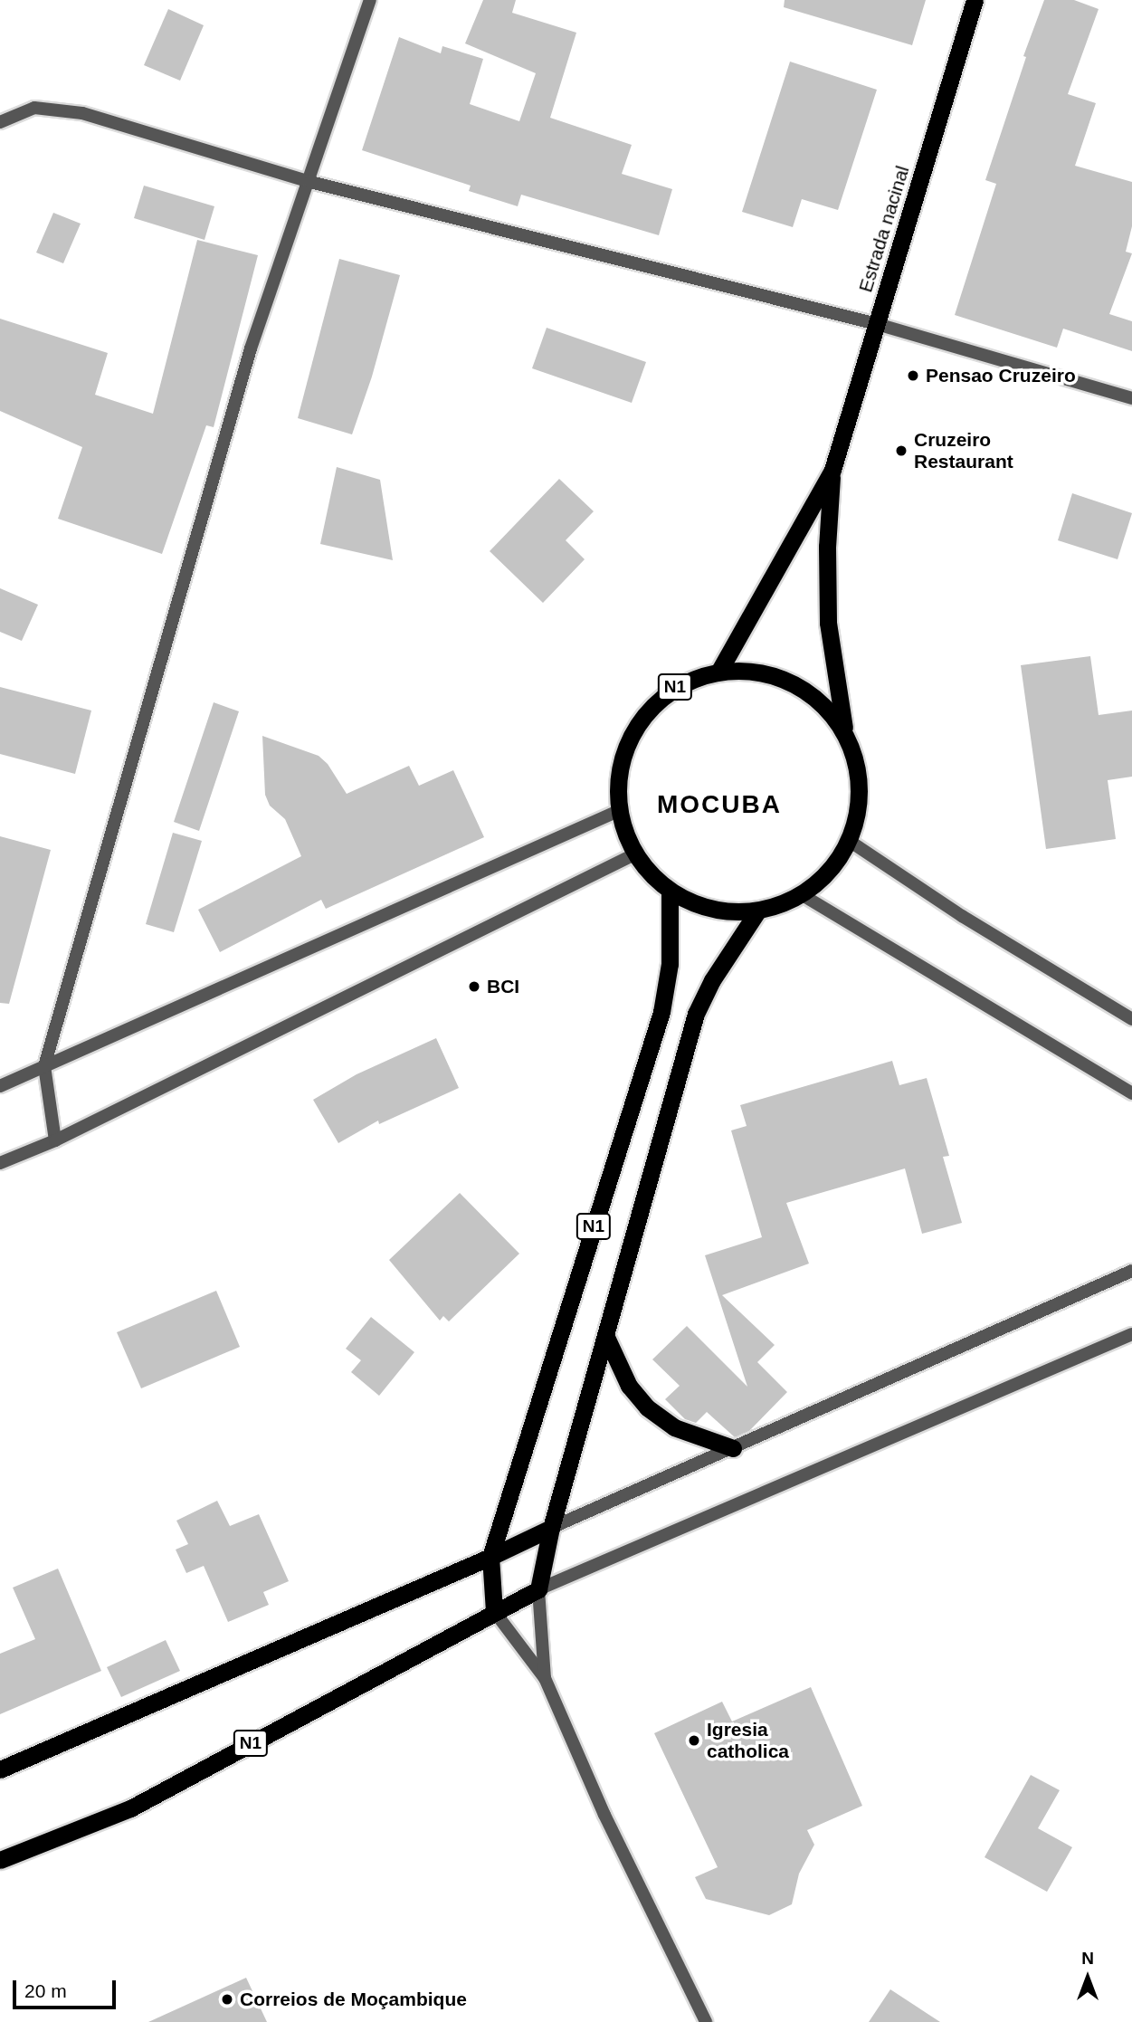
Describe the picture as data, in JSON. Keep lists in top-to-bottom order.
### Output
{
  "streets": {
    "highway": ["Estrada nacinal", "N1"]
  },
  "crossings": [
    ["Estrada nacinal", "N1"]
  ],
  "districts": ["MOCUBA"],
  "places": [
    "Pensao Cruzeiro",
    "Cruzeiro Restaurant",
    "BCI",
    "Igresia catholica",
    "Correios de Moçambique"
  ],
  "scale_bar": "20 m",
  "north": "top"
}
